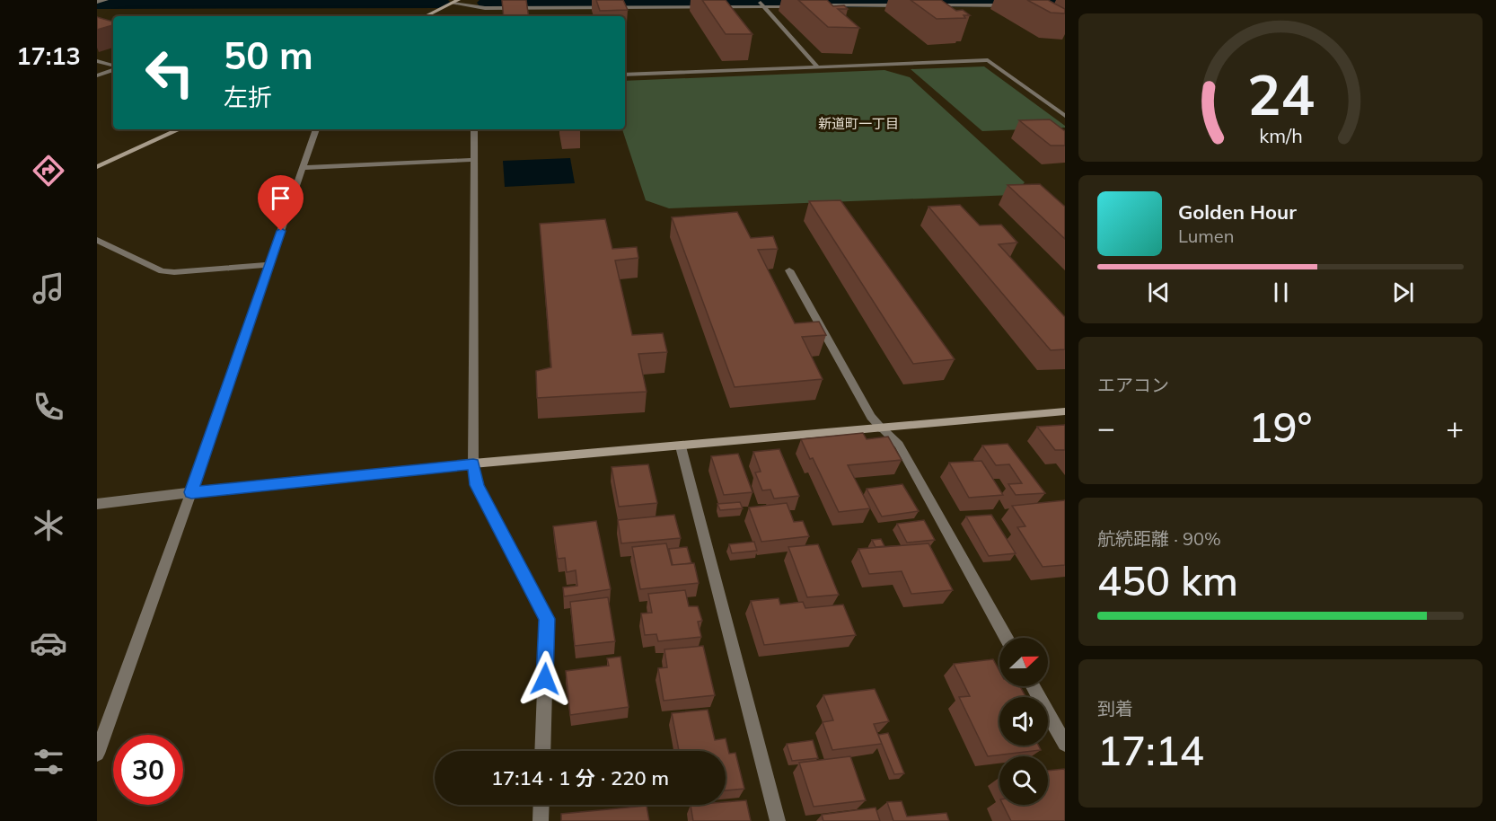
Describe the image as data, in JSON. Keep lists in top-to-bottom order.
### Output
{
  "districts": ["新道町一丁目"],
  "north": "right",
  "page": {
    "tabs": "17:13",
    "turn": ["50 m", "左折"],
    "song": ["Golden Hour", "Lumen"],
    "tile": [
      "エアコン",
      ["航続距離 · 90%", "450 km"],
      ["到着", "17:14"]
    ],
    "heat": ["−", "19°", "+"],
    "limit": "30",
    "trip": "17:14 · 1 分 · 220 m",
    "gauge": ["24", "km/h"]
  }
}
